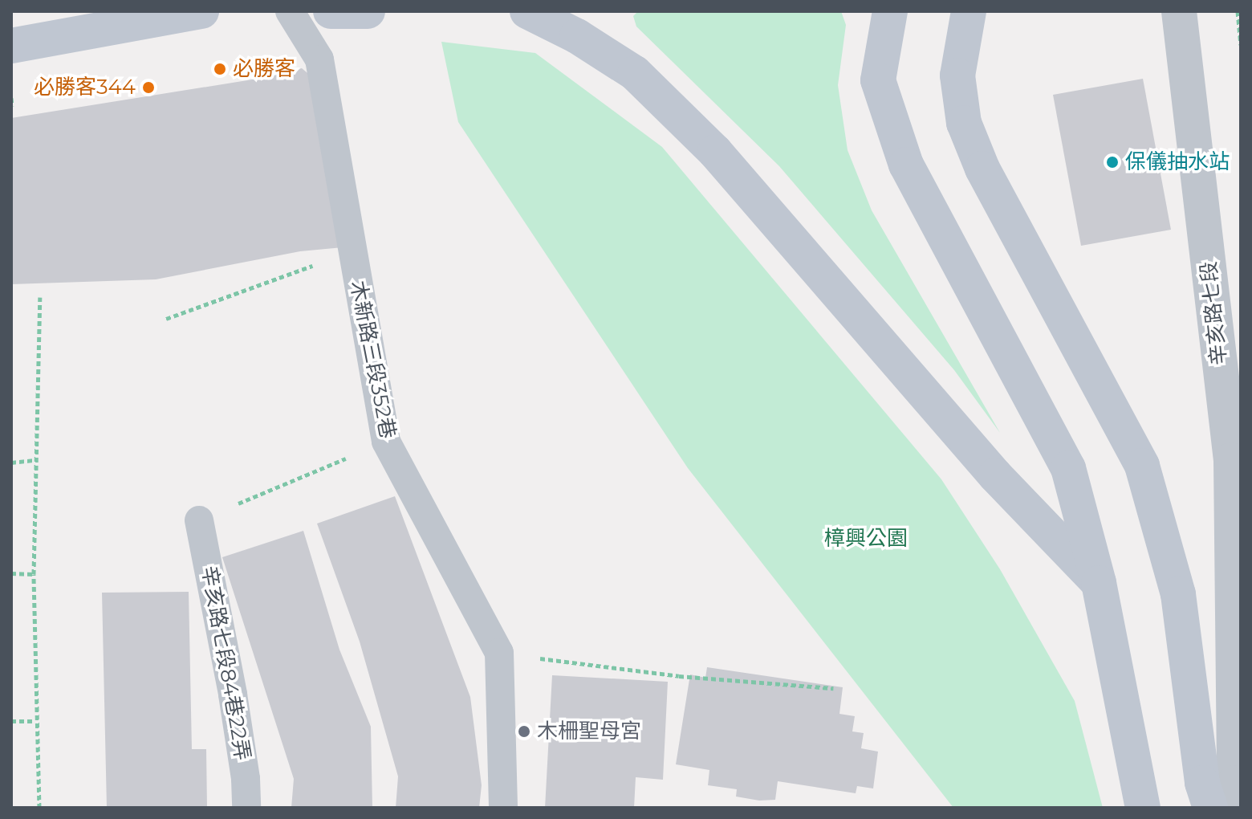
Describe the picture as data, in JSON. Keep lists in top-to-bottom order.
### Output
{
  "streets": {
    "street": ["辛亥路七段"],
    "lane": ["木新路三段352巷", "辛亥路七段84巷22弄"]
  },
  "parks": ["樟興公園"],
  "places": [
    "必勝客",
    "必勝客344",
    "保儀抽水站",
    "木柵聖母宮"
  ]
}
